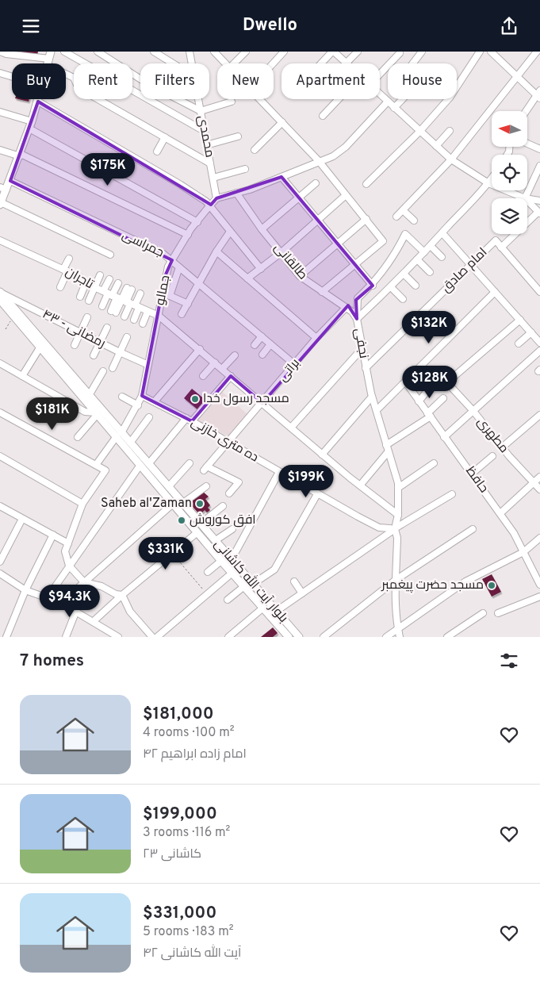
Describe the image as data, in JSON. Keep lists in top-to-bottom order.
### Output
{
  "streets": {
    "main road": ["بلوار آیت الله کاشانی"],
    "street": [
      "محمدی",
      "جمراسی",
      "طالقانی",
      "امام صادق",
      "تاجران",
      "جمالو",
      "رمضانی - ۴۳",
      "نجفی",
      "براتی",
      "مطهری",
      "ده متری خازنی",
      "حافظ"
    ]
  },
  "crossings": [
    ["محمدی", "جمالو"],
    ["جمراسی", "جمالو"],
    ["جمراسی", "براتی"],
    ["طالقانی", "نجفی"],
    ["طالقانی", "براتی"],
    ["امام صادق", "نجفی"],
    ["تاجران", "جمالو"],
    ["تاجران", "نجفی"],
    ["تاجران", "براتی"],
    ["جمالو", "رمضانی - ۴۳"],
    ["جمالو", "ده متری خازنی"],
    ["جمالو", "بلوار آیت الله کاشانی"],
    ["رمضانی - ۴۳", "بلوار آیت الله کاشانی"],
    ["نجفی", "ده متری خازنی"],
    ["براتی", "ده متری خازنی"]
  ],
  "places": [
    "مسجد رسول خدا",
    "Saheb al'Zaman",
    "افق کوروش",
    "مسجد حضرت پیغمبر"
  ],
  "north": "left",
  "page": {
    "header": "Dwello",
    "chip": [
      "Buy",
      "Rent",
      "Filters",
      "New",
      "Apartment",
      "House"
    ],
    "price": [
      "$175K",
      "$132K",
      "$128K",
      "$181K",
      "$199K",
      "$331K",
      "$94.3K"
    ],
    "heading": "7 homes",
    "list": [
      {
        "name": "$181,000",
        "note": "4 rooms · 100 m² · امام زاده ابراهیم ۴۲"
      },
      {
        "name": "$199,000",
        "note": "3 rooms · 116 m² · کاشانی ۲۳"
      },
      {
        "name": "$331,000",
        "note": "5 rooms · 183 m² · آیت الله کاشانی ۴۲"
      }
    ]
  }
}
